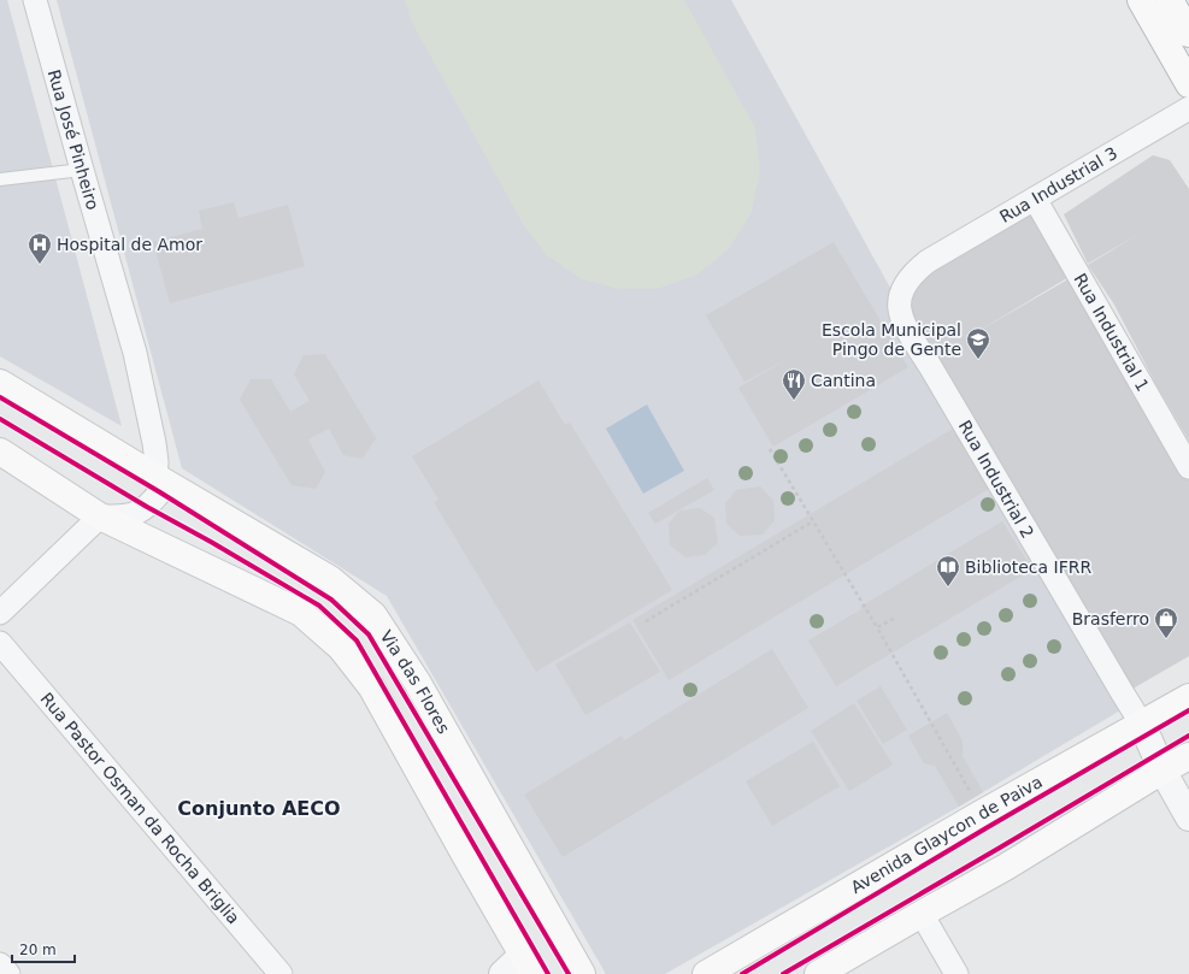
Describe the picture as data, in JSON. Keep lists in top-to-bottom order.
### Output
{
  "streets": {
    "main road": ["Via das Flores", "Avenida Glaycon de Paiva"],
    "street": [
      "Rua José Pinheiro",
      "Rua Industrial 3",
      "Rua Industrial 1",
      "Rua Industrial 2",
      "Rua Pastor Osman da Rocha Briglia"
    ]
  },
  "crossings": [
    ["Rua José Pinheiro", "Via das Flores"],
    ["Rua Industrial 3", "Rua Industrial 1"],
    ["Rua Industrial 3", "Rua Industrial 2"],
    ["Rua Industrial 2", "Avenida Glaycon de Paiva"]
  ],
  "districts": ["Conjunto AECO"],
  "places": {
    "hospital": ["Hospital de Amor"],
    "school or university": ["Escola Municipal Pingo de Gente"],
    "restaurant": ["Cantina"],
    "library": ["Biblioteca IFRR"],
    "shop": ["Brasferro"]
  },
  "scale_bar": "20 m"
}
